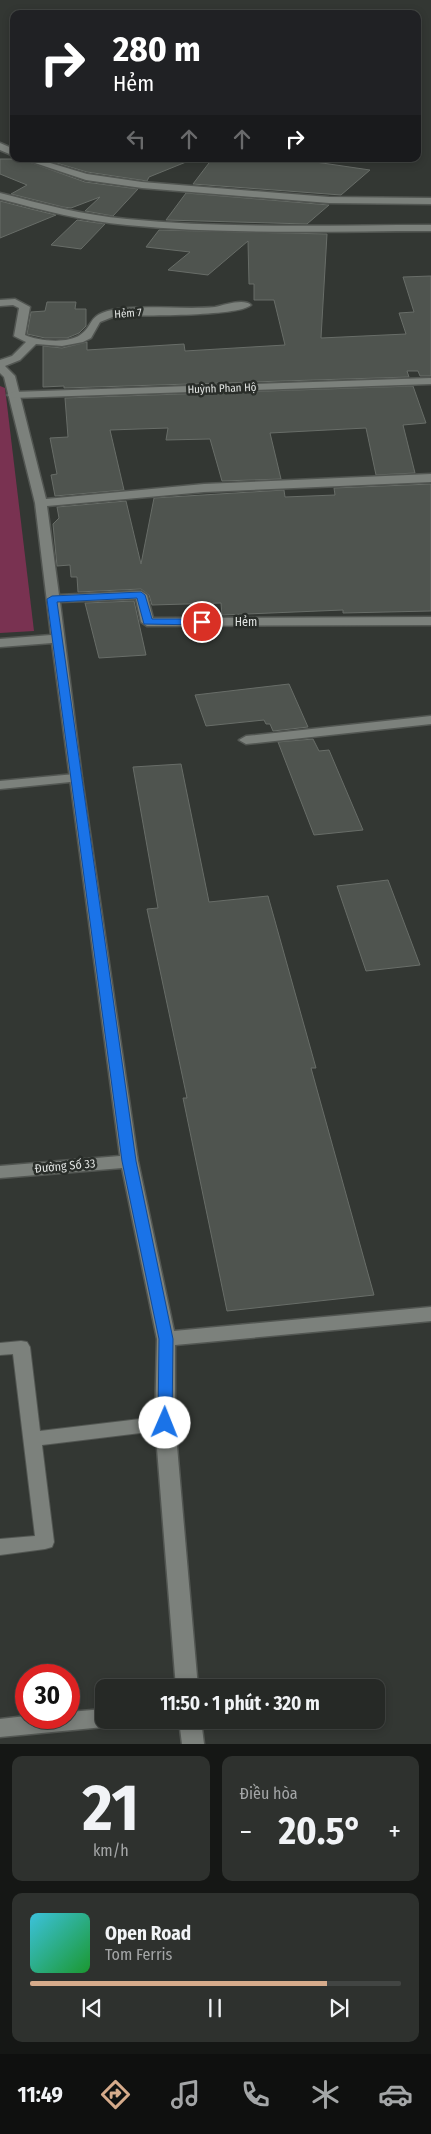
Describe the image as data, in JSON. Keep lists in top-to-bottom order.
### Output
{
  "streets": {
    "street": [
      "Hẻm 7",
      "Huỳnh Phan Hộ",
      "Hẻm",
      "Đường Số 33"
    ]
  },
  "page": {
    "turn": ["280 m", "Hẻm"],
    "limit": "30",
    "trip": "11:50 · 1 phút · 320 m",
    "tile": [
      ["21", "km/h"],
      "Điều hòa"
    ],
    "heat": ["−", "20.5°", "+"],
    "song": ["Open Road", "Tom Ferris"],
    "tabs": "11:49"
  }
}
